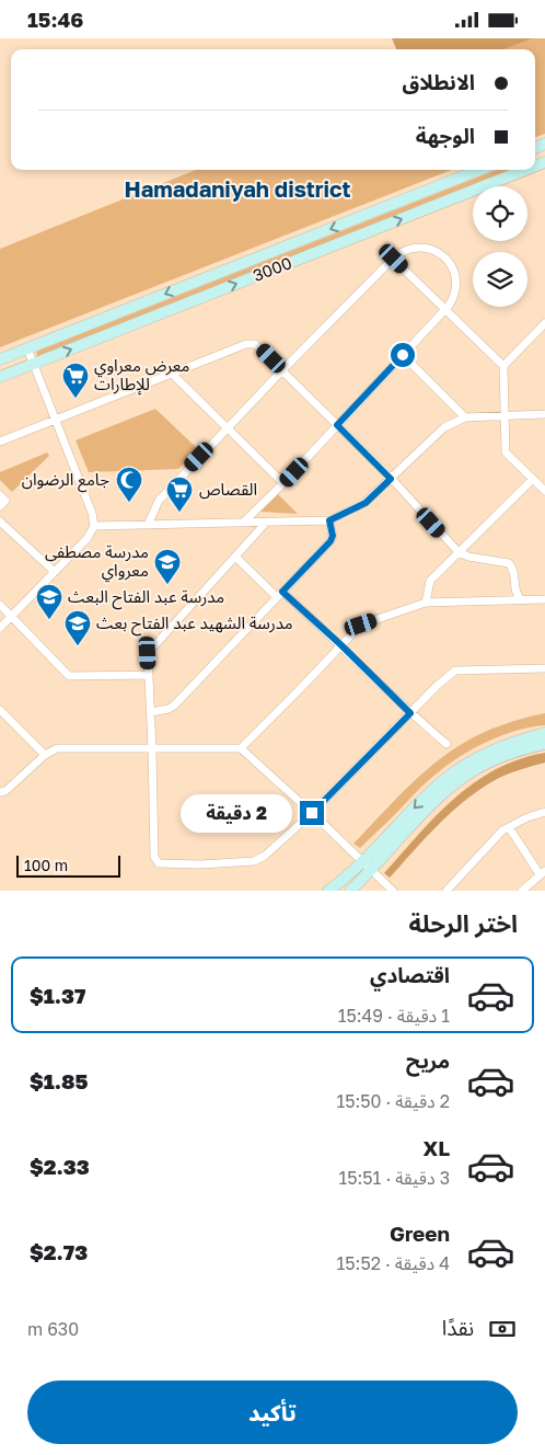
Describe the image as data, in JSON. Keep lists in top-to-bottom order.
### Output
{
  "streets": {
    "street": ["3000"]
  },
  "districts": ["Hamadaniyah district"],
  "places": {
    "supermarket": ["معرض معراوي للإطارات", "القصاص"],
    "mosque": ["جامع الرضوان"],
    "school or university": ["مدرسة مصطفى معرواي", "مدرسة عبد الفتاح البعث", "مدرسة الشهيد عبد الفتاح بعث"]
  },
  "scale_bar": "100 m",
  "page": {
    "status": "15:46",
    "banner": ["الانطلاق", "الوجهة"],
    "bubble": "2 دقيقة",
    "scale": "100 m",
    "heading": "اختر الرحلة",
    "list": [
      {
        "name": "اقتصادي",
        "note": "1 دقيقة · 15:49",
        "value": "$1.37"
      },
      {
        "name": "مريح",
        "note": "2 دقيقة · 15:50",
        "value": "$1.85"
      },
      {
        "name": "XL",
        "note": "3 دقيقة · 15:51",
        "value": "$2.33"
      },
      {
        "name": "Green",
        "note": "4 دقيقة · 15:52",
        "value": "$2.73"
      }
    ],
    "pay": ["نقدًا", "630 m"],
    "buttons": "تأكيد"
  }
}
